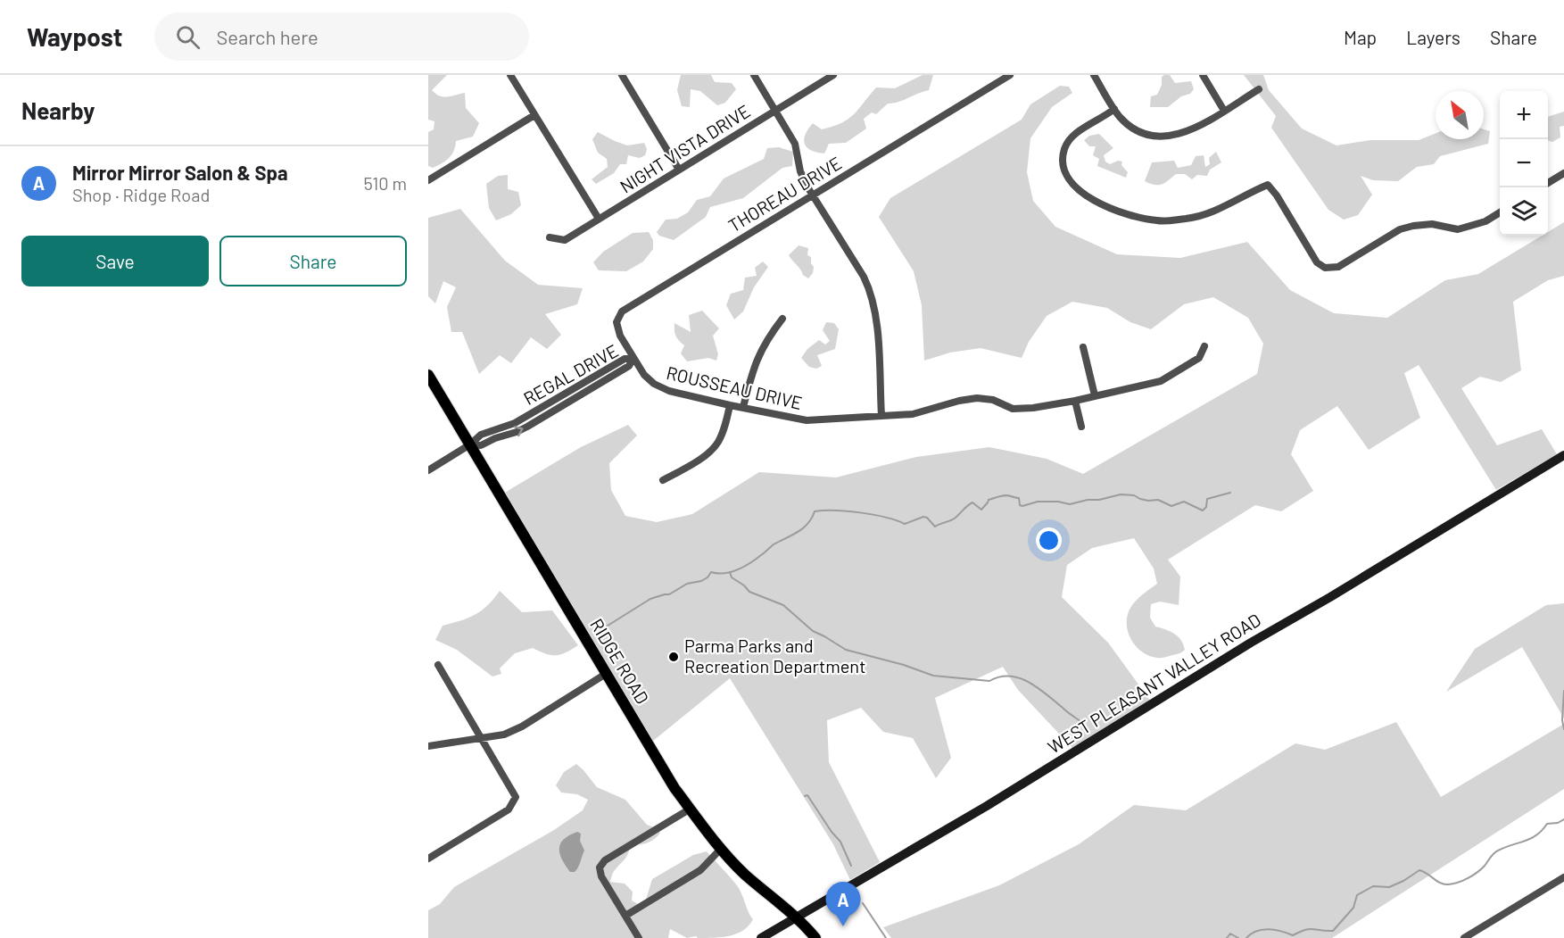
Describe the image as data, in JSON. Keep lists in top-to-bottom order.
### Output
{
  "streets": {
    "main road": ["RIDGE ROAD", "WEST PLEASANT VALLEY ROAD"],
    "street": [
      "NIGHT VISTA DRIVE",
      "THOREAU DRIVE",
      "REGAL DRIVE",
      "ROUSSEAU DRIVE"
    ]
  },
  "crossings": [
    ["THOREAU DRIVE", "REGAL DRIVE"],
    ["THOREAU DRIVE", "ROUSSEAU DRIVE"],
    ["REGAL DRIVE", "ROUSSEAU DRIVE"],
    ["REGAL DRIVE", "RIDGE ROAD"],
    ["RIDGE ROAD", "WEST PLEASANT VALLEY ROAD"]
  ],
  "places": ["Parma Parks and Recreation Department"],
  "north": "top left",
  "page": {
    "header": "Waypost",
    "search": "Search here",
    "nav": ["Map", "Layers", "Share"],
    "heading": "Nearby",
    "map_buttons": ["+", "−"],
    "list": [
      {
        "mark": "A",
        "name": "Mirror Mirror Salon & Spa",
        "note": "Shop · Ridge Road",
        "value": "510 m"
      }
    ],
    "buttons": ["Save", "Share"],
    "pins": "A"
  }
}
